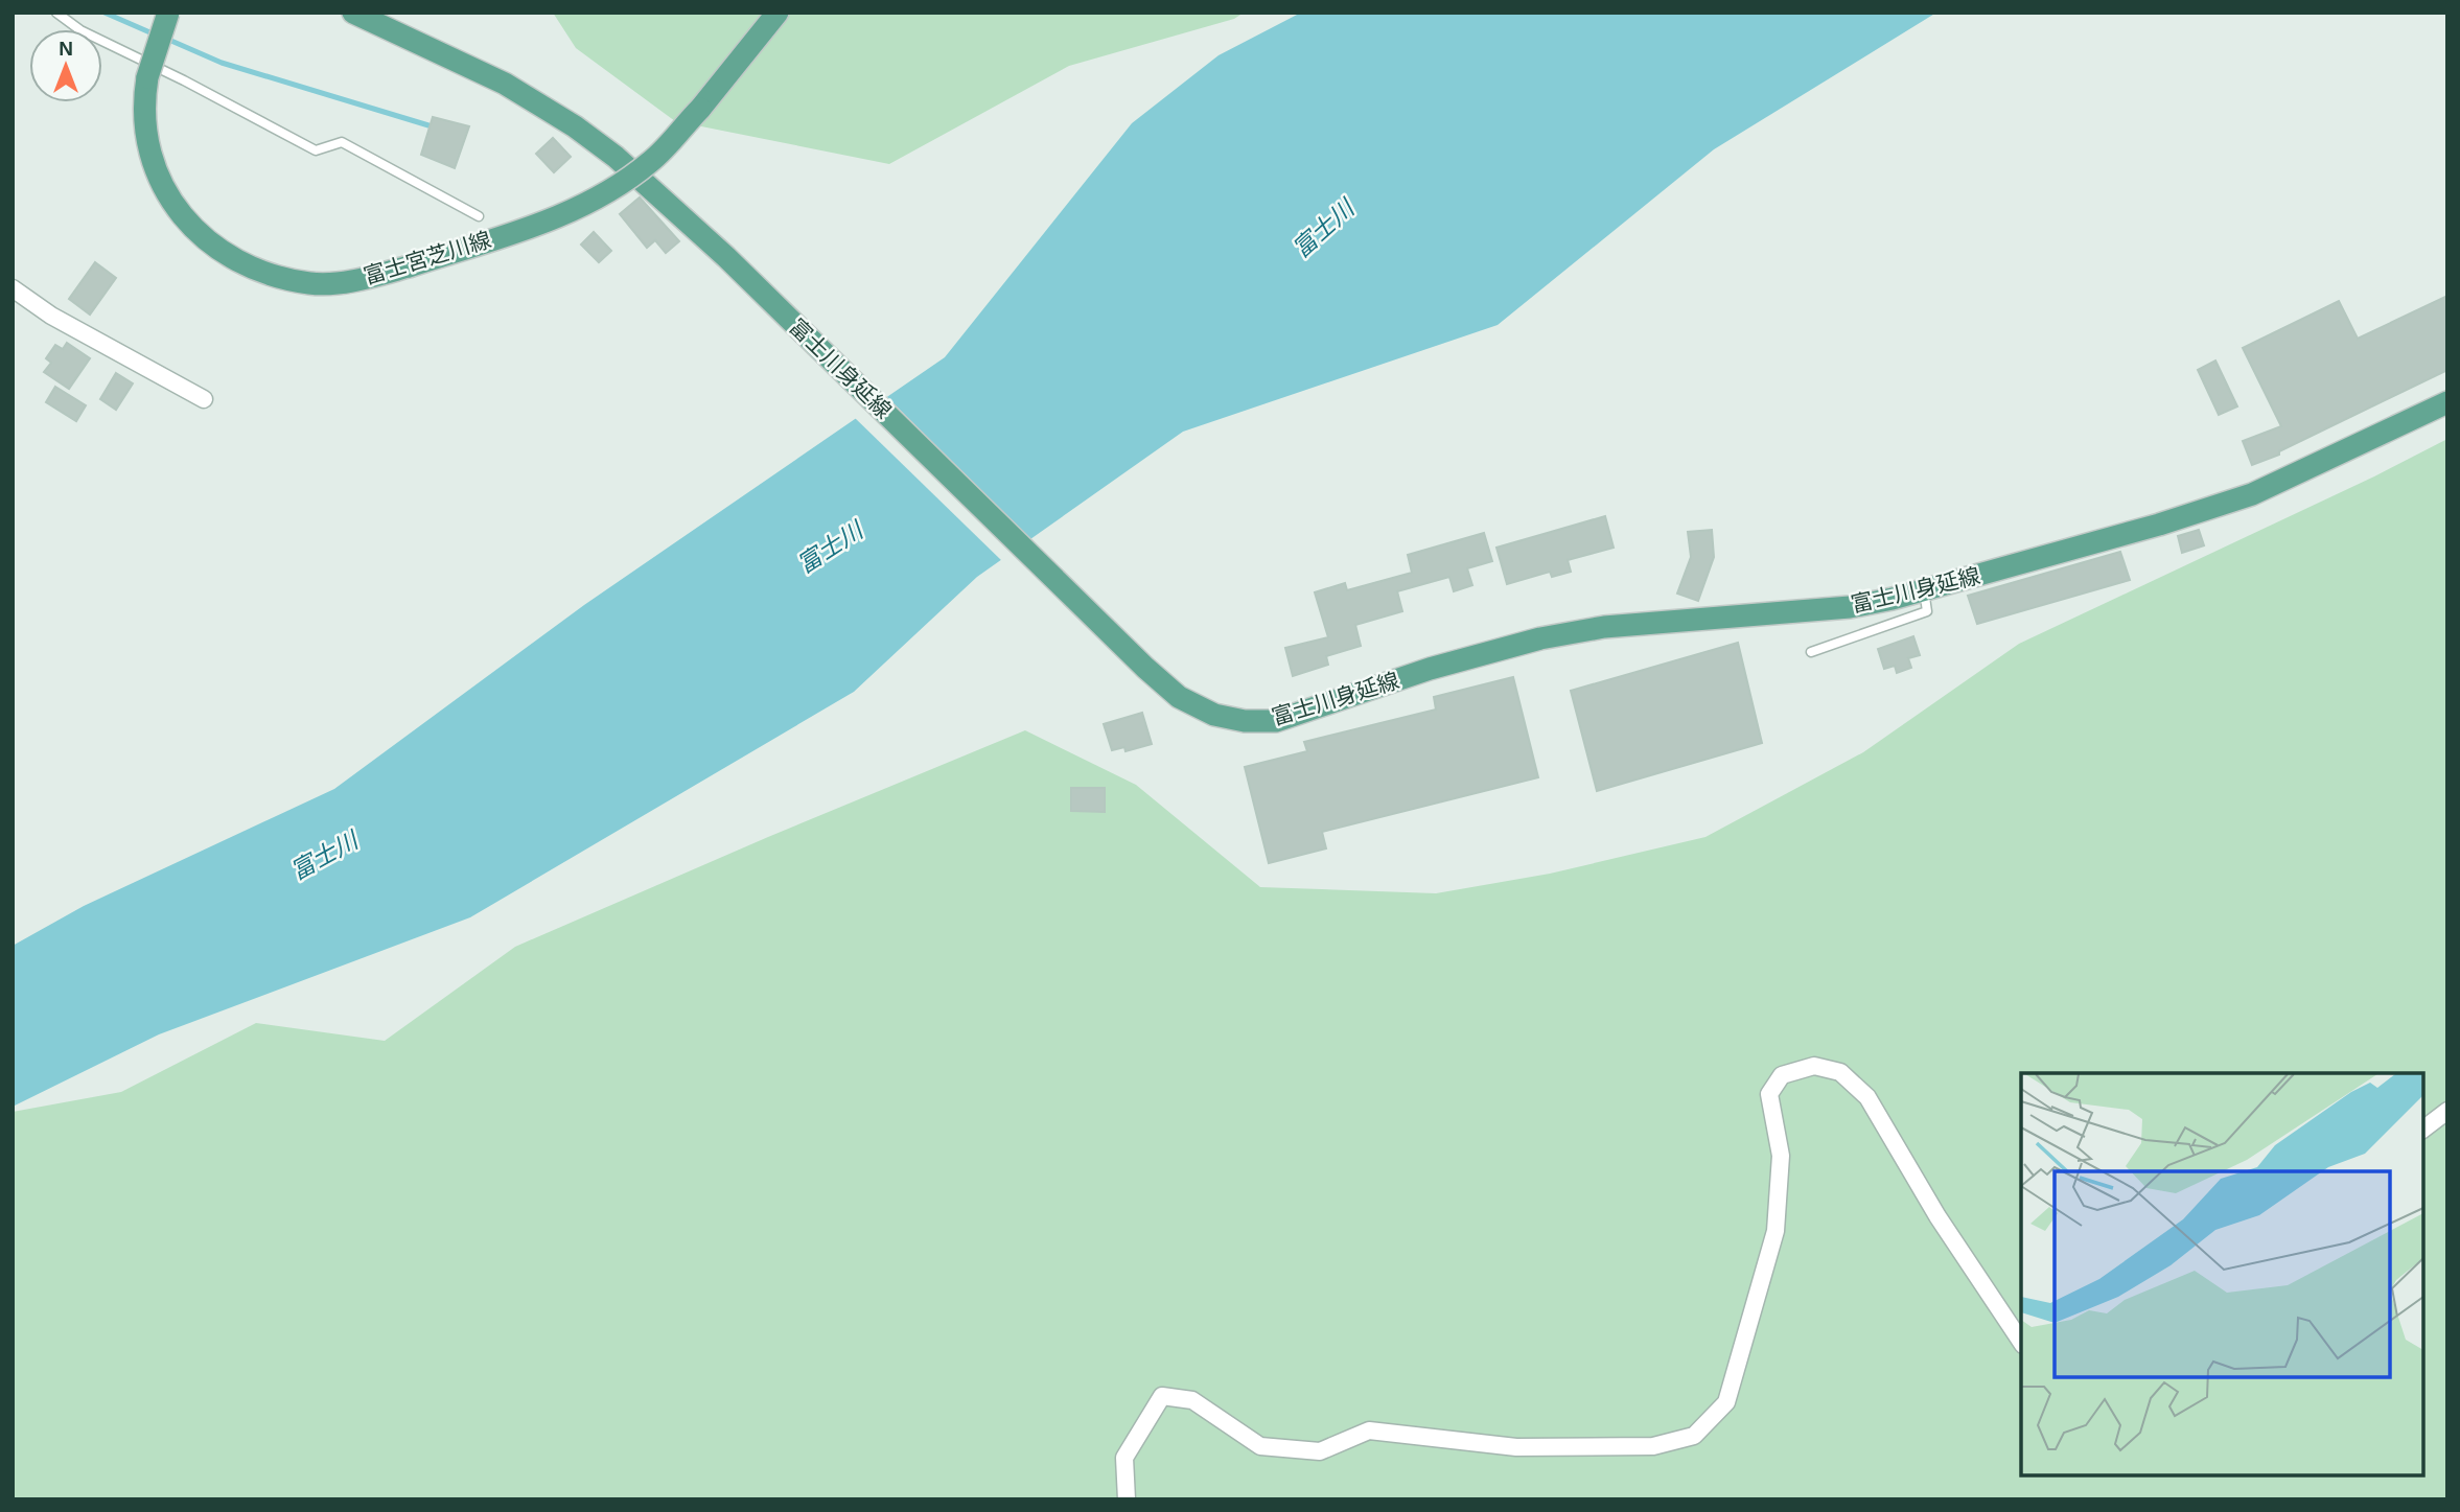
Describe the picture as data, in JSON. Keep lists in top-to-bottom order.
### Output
{
  "streets": {
    "main road": ["富士宮芝川線", "富士川身延線"]
  },
  "water": ["富士川"],
  "north": "top"
}
